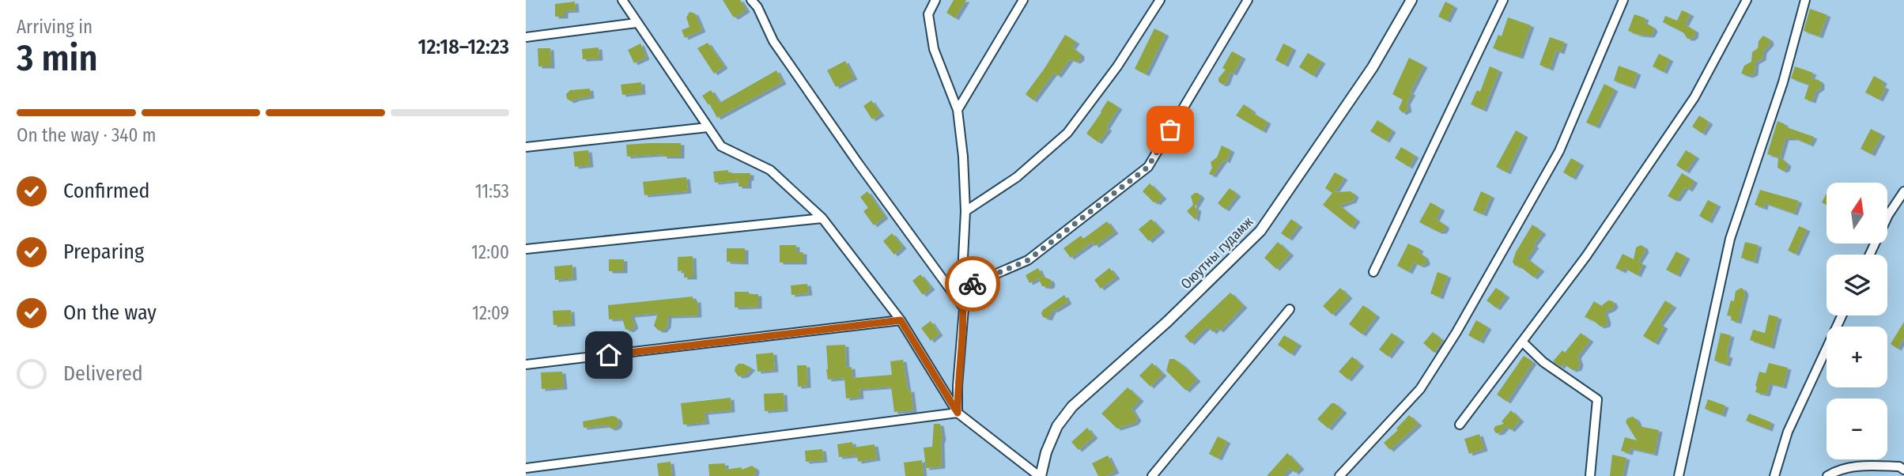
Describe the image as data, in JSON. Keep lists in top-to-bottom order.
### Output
{
  "streets": {
    "street": ["Оюутны гудамж"]
  },
  "north": "top",
  "page": {
    "heading": ["3 min", "Arriving in", "12:18–12:23"],
    "bar": "On the way · 340 m",
    "list": [
      ["Confirmed", "11:53"],
      ["Preparing", "12:00"],
      ["On the way", "12:09"],
      "Delivered"
    ],
    "map_buttons": ["+", "−"]
  }
}
